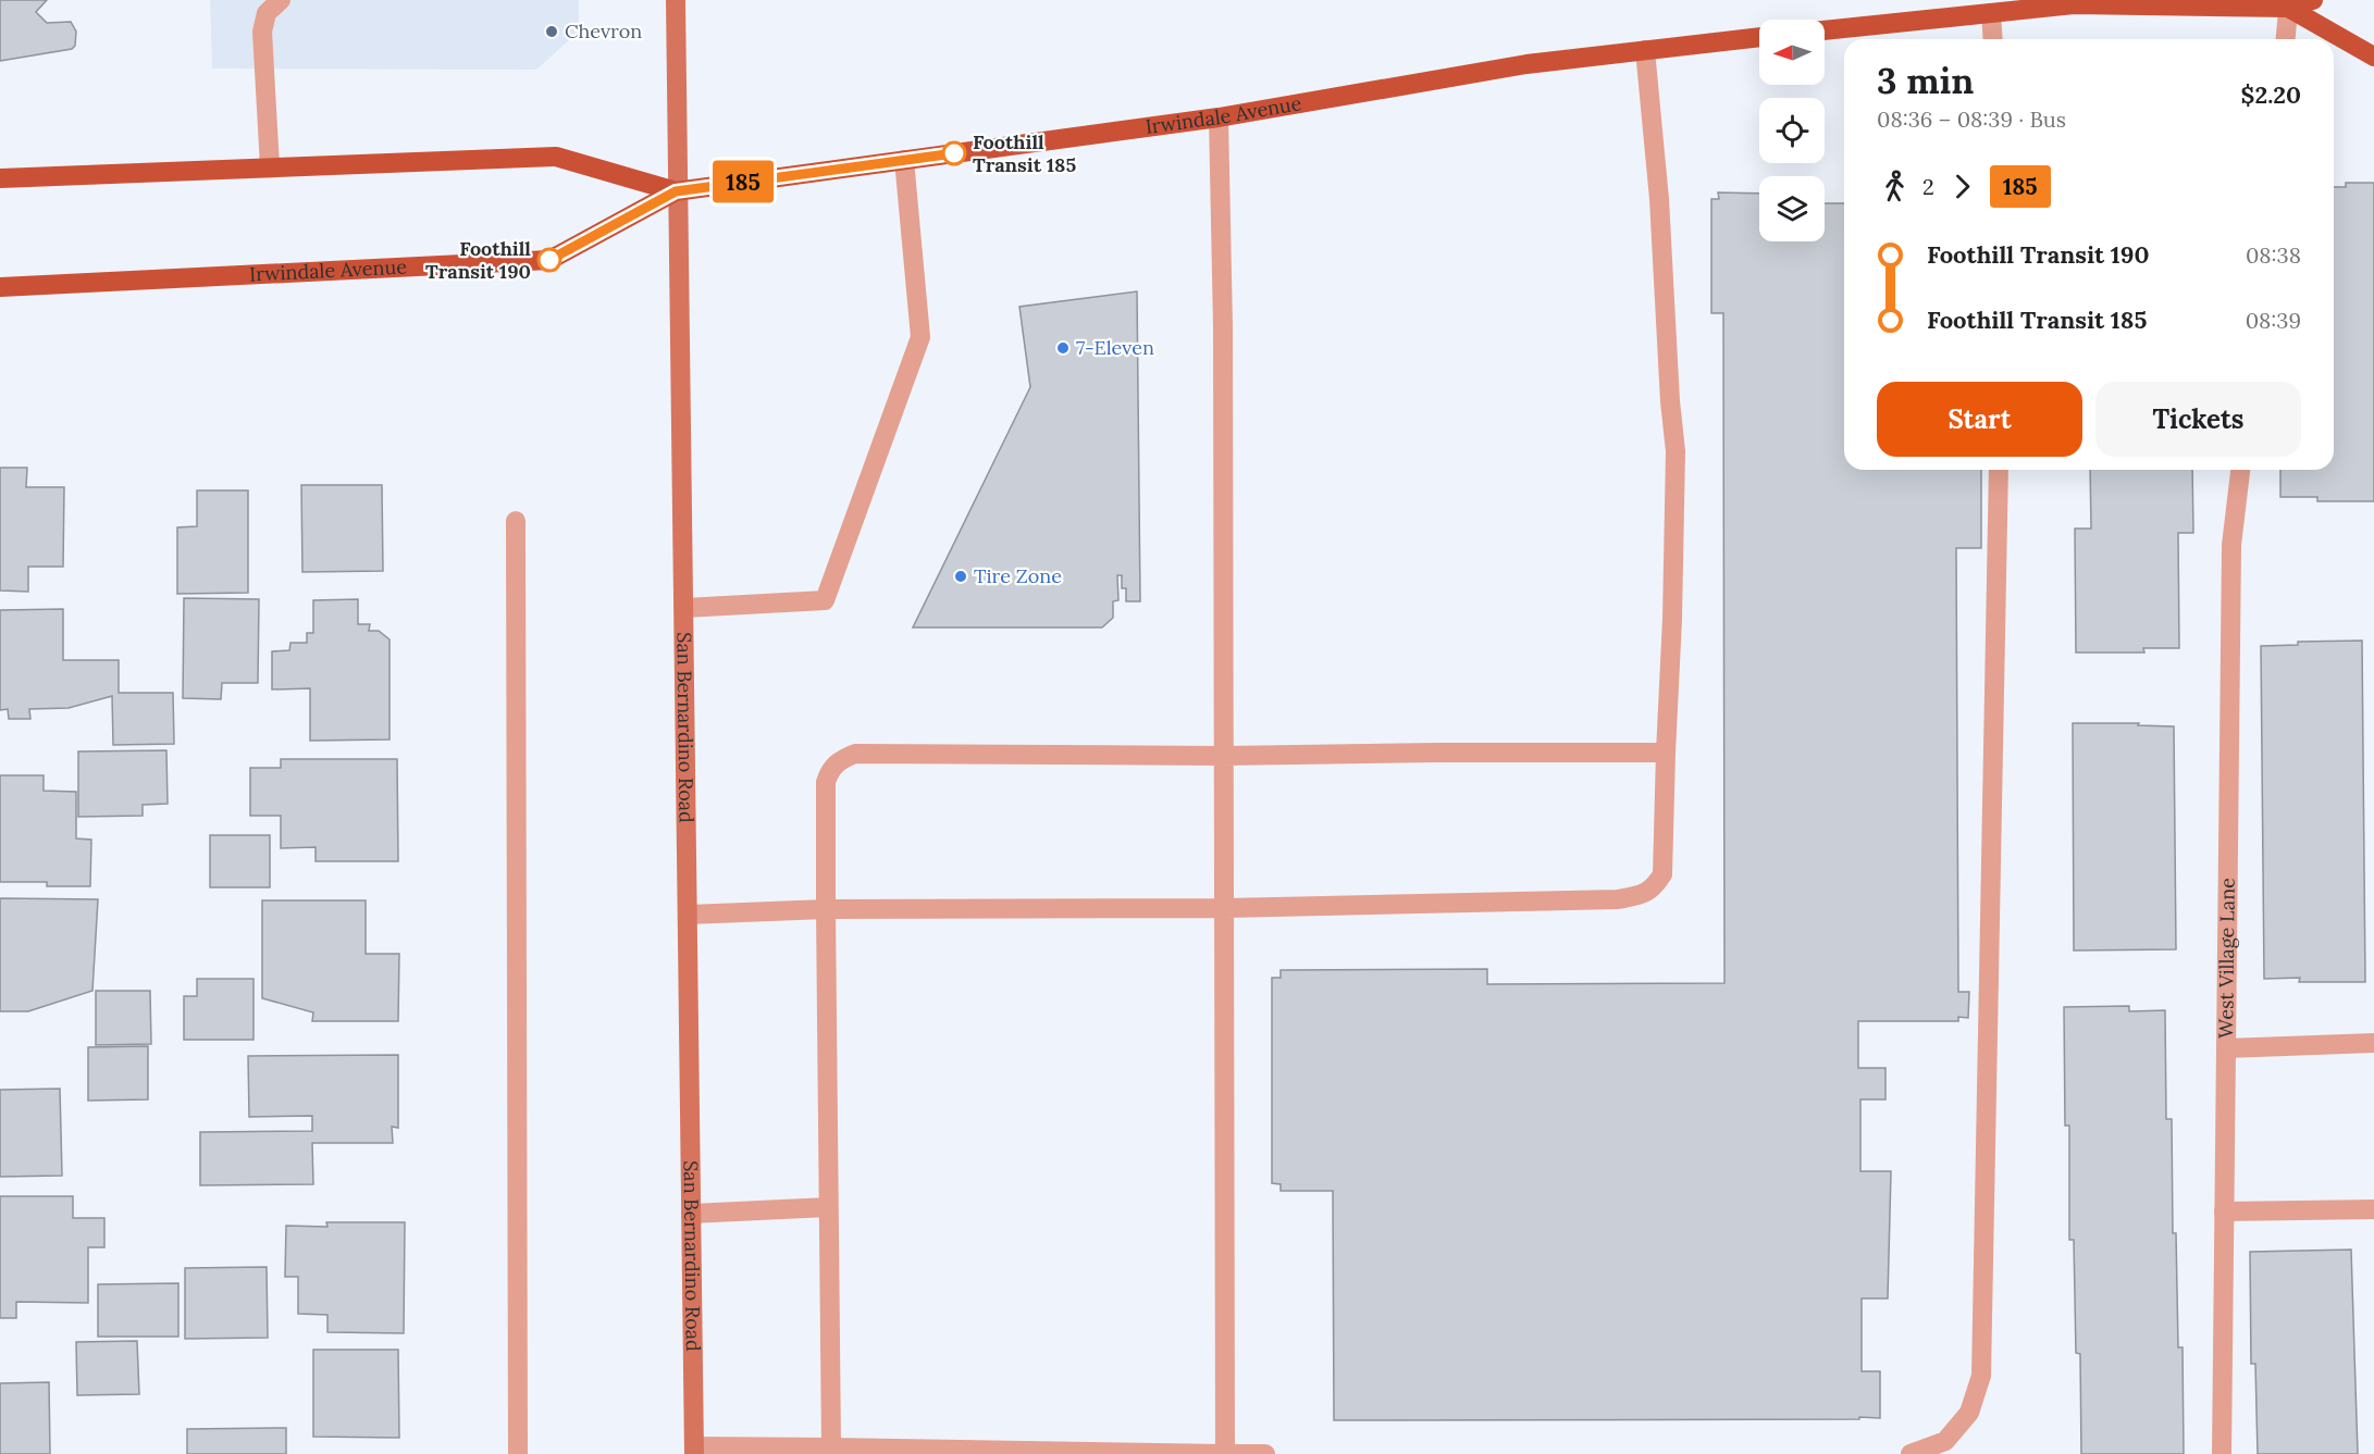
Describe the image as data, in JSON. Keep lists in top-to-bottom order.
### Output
{
  "streets": {
    "main road": ["Irwindale Avenue", "San Bernardino Road"],
    "street": ["West Village Lane"]
  },
  "crossings": [
    ["Irwindale Avenue", "San Bernardino Road"]
  ],
  "places": [
    "Chevron",
    "Foothill Transit 185",
    "Foothill Transit 190",
    "7-Eleven",
    "Tire Zone"
  ],
  "lines": ["bus line 185"],
  "north": "left",
  "page": {
    "on_map": "185",
    "heading": ["3 min", "08:36 – 08:39 · Bus", "$2.20"],
    "legs": ["2", "185"],
    "list": [
      {
        "name": "Foothill Transit 190",
        "value": "08:38"
      },
      {
        "name": "Foothill Transit 185",
        "value": "08:39"
      }
    ],
    "buttons": ["Start", "Tickets"]
  }
}
